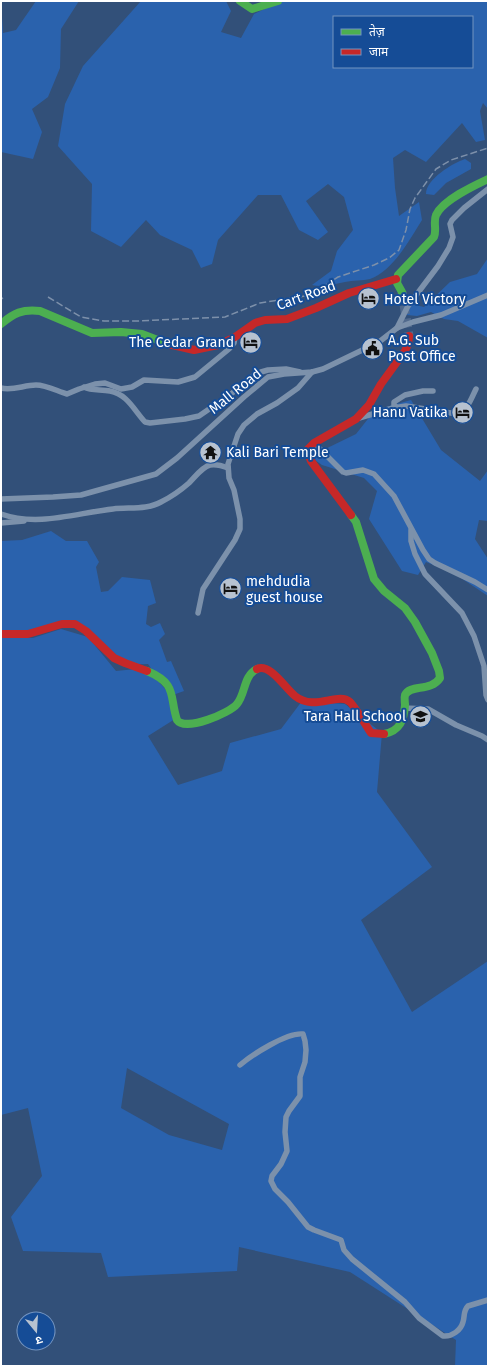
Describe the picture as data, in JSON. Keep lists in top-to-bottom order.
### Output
{
  "streets": {
    "main road": ["Cart Road"],
    "street": ["Mall Road"]
  },
  "places": {
    "hotel": [
      "Hotel Victory",
      "The Cedar Grand",
      "Hanu Vatika",
      "mehdudia guest house"
    ],
    "public building": ["A.G. Sub Post Office"],
    "temple": ["Kali Bari Temple"],
    "school or university": ["Tara Hall School"]
  },
  "legend": ["तेज़", "जाम"],
  "north": "bottom"
}
